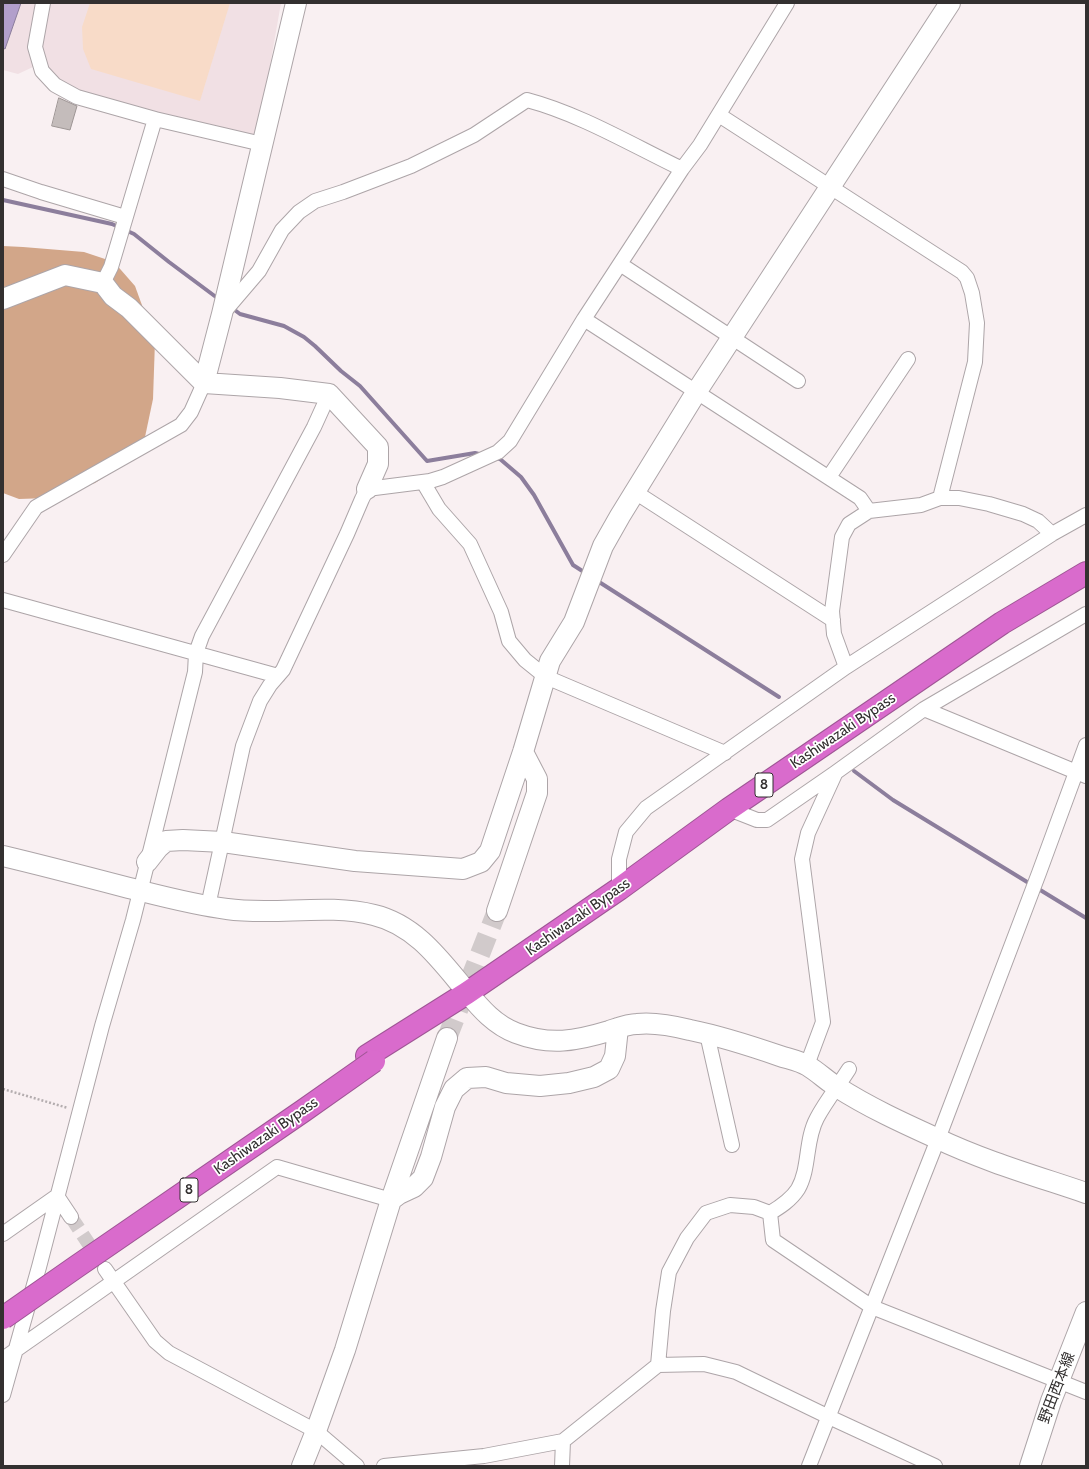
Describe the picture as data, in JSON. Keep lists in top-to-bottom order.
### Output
{
  "streets": {
    "highway": ["Kashiwazaki Bypass", "8"],
    "street": ["野田西本線"]
  }
}
